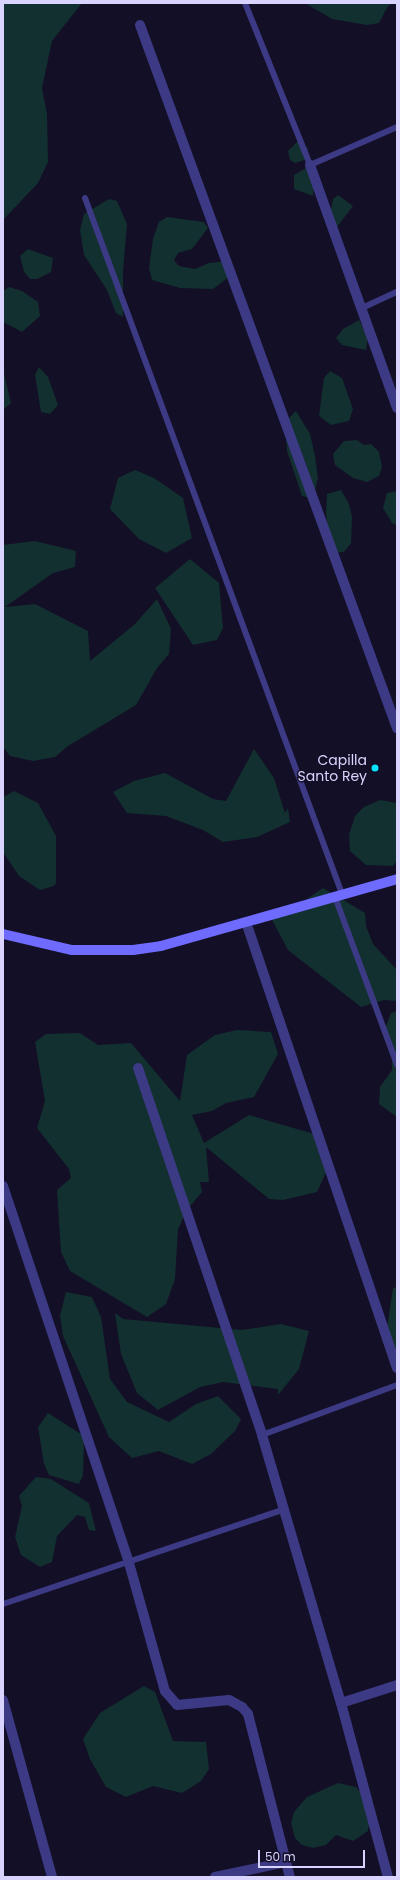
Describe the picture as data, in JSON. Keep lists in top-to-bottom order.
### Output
{
  "places": ["Capilla Santo Rey"],
  "scale_bar": "50 m"
}
